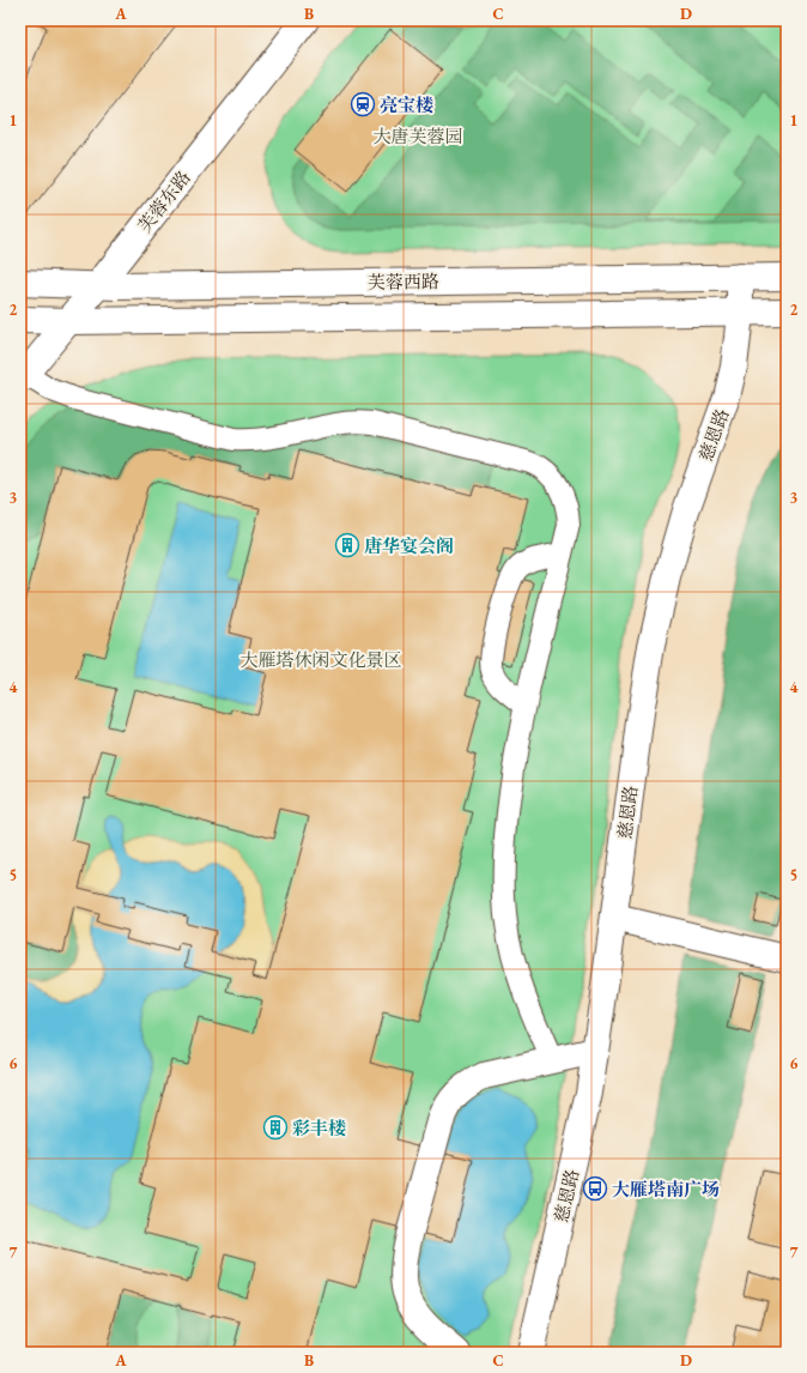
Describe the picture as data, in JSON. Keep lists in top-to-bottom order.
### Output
{
  "streets": {
    "main road": ["芙蓉东路", "芙蓉西路", "慈恩路"]
  },
  "crossings": [
    ["芙蓉东路", "芙蓉西路"],
    ["芙蓉西路", "慈恩路"]
  ],
  "parks": ["大唐芙蓉园", "大雁塔休闲文化景区"],
  "places": {
    "station": ["亮宝楼"],
    "building": ["唐华宴会阁", "彩丰楼"],
    "bus stop": ["大雁塔南广场"]
  },
  "grid": {
    "columns": [
      "A",
      "B",
      "C",
      "D"
    ],
    "rows": [
      "1",
      "2",
      "3",
      "4",
      "5",
      "6",
      "7"
    ]
  }
}
